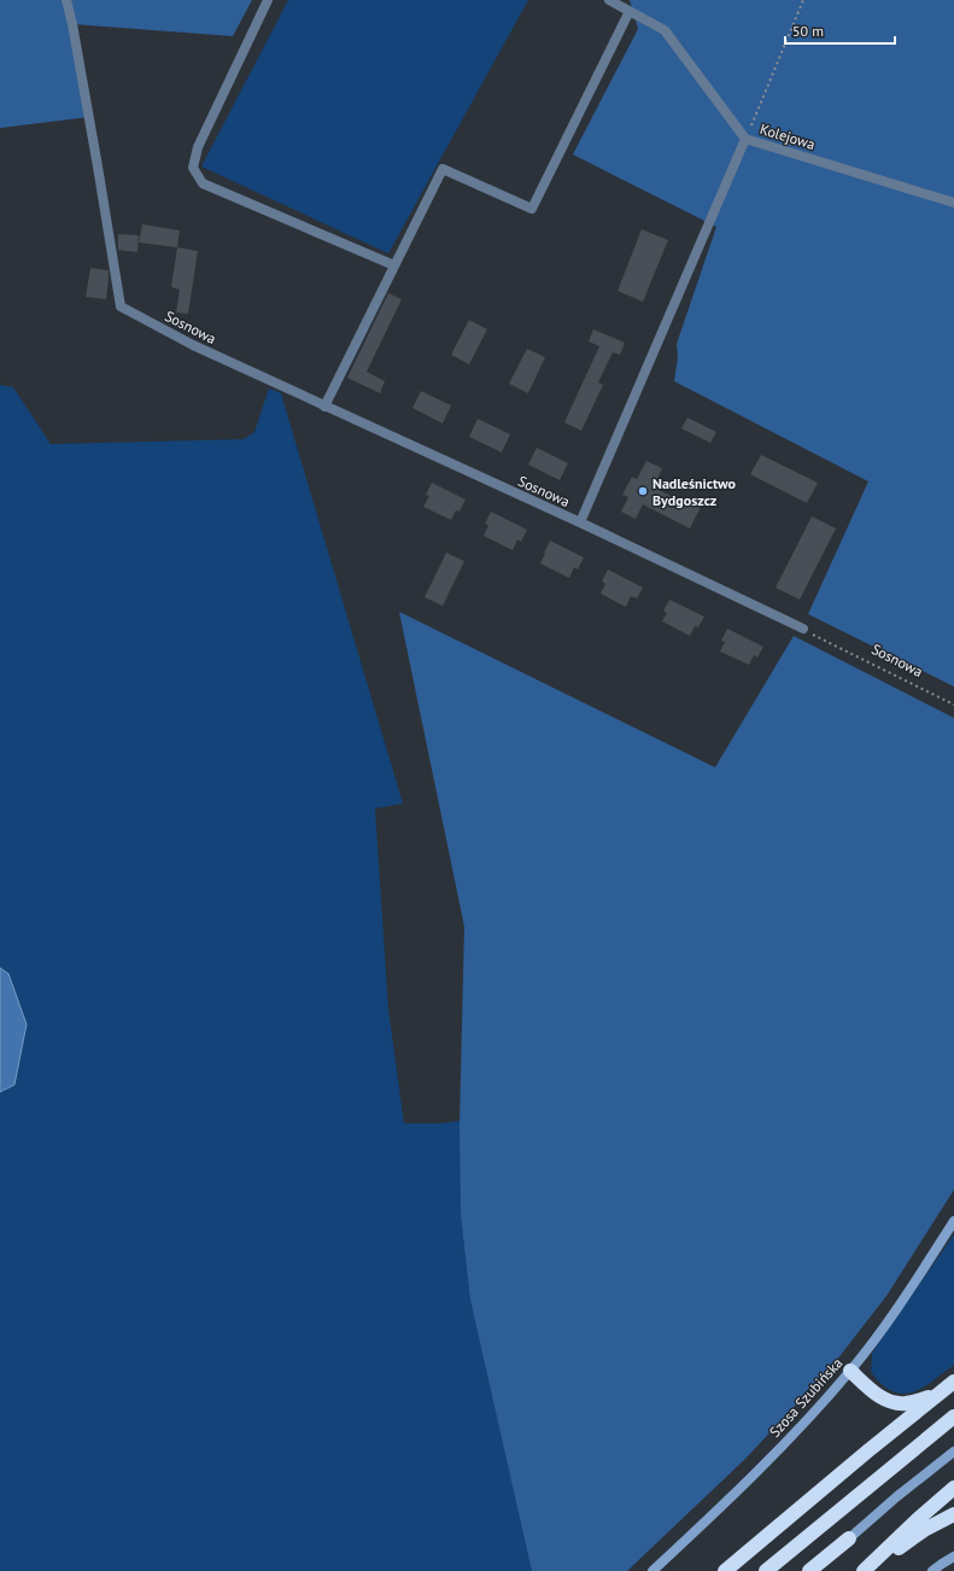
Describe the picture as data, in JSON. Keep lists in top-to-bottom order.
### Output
{
  "streets": {
    "street": ["Kolejowa", "Sosnowa", "Szosa Szubińska"]
  },
  "places": ["Nadleśnictwo Bydgoszcz"],
  "scale_bar": "50 m"
}
